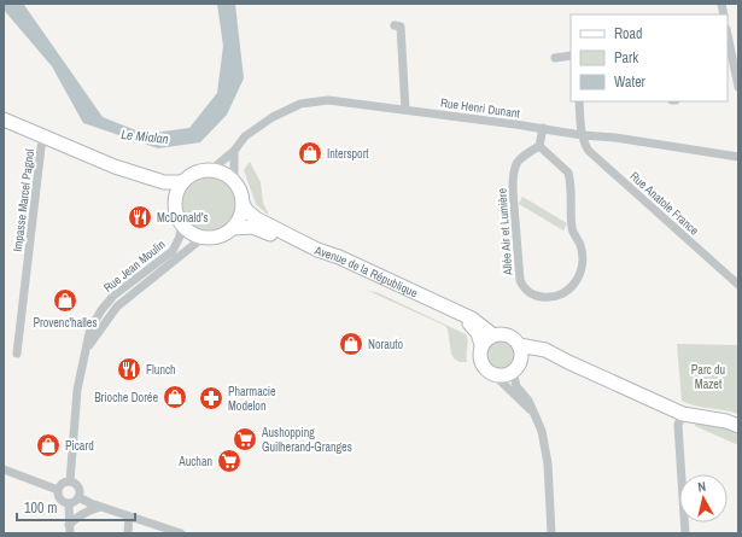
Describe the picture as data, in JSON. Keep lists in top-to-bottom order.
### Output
{
  "streets": {
    "main road": ["Avenue de la République"],
    "street": [
      "Rue Henri Dunant",
      "Impasse Marcel Pagnol",
      "Rue Anatole France",
      "Allée Air et Lumière",
      "Rue Jean Moulin"
    ]
  },
  "crossings": [
    ["Rue Henri Dunant", "Rue Anatole France"],
    ["Rue Henri Dunant", "Rue Jean Moulin"],
    ["Rue Henri Dunant", "Avenue de la République"],
    ["Rue Jean Moulin", "Avenue de la République"]
  ],
  "water": ["Le Mialan"],
  "parks": ["Parc du Mazet"],
  "places": {
    "shop": [
      "Intersport",
      "Provenc'halles",
      "Norauto",
      "Brioche Dorée",
      "Picard"
    ],
    "restaurant": ["McDonald's", "Flunch"],
    "pharmacy": ["Pharmacie Modelon"],
    "supermarket": ["Aushopping Guilherand-Granges", "Auchan"]
  },
  "legend": ["Road", "Park", "Water"],
  "scale_bar": "100 m",
  "north": "top"
}
